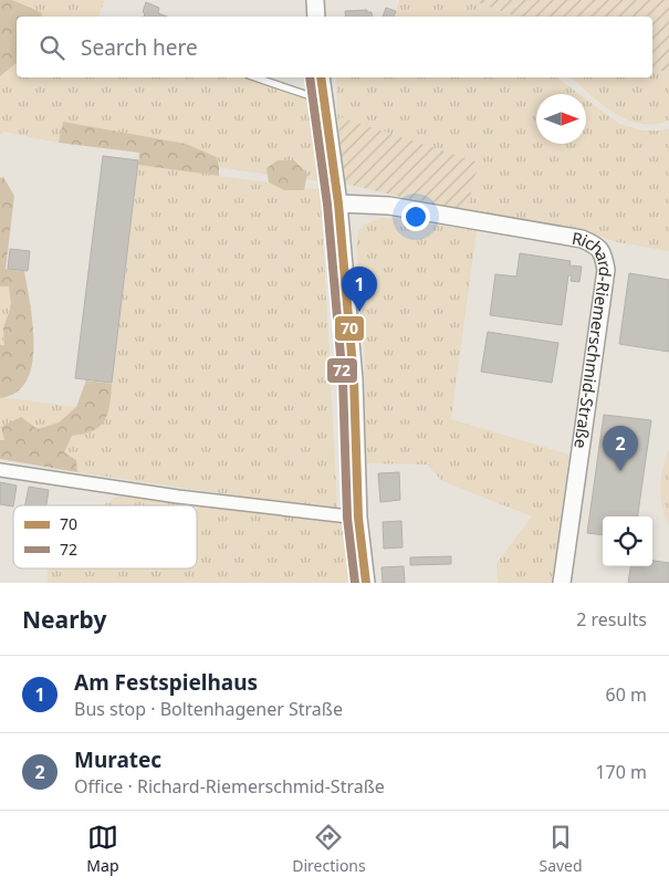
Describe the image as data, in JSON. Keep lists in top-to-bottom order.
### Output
{
  "streets": {
    "street": ["Richard-Riemerschmid-Straße"]
  },
  "lines": ["transit line 70", "transit line 72"],
  "legend": ["70", "72"],
  "north": "right",
  "page": {
    "search": "Search here",
    "pins": ["1", "2"],
    "heading": ["Nearby", "2 results"],
    "list": [
      {
        "mark": "1",
        "name": "Am Festspielhaus",
        "note": "Bus stop · Boltenhagener Straße",
        "value": "60 m"
      },
      {
        "mark": "2",
        "name": "Muratec",
        "note": "Office · Richard-Riemerschmid-Straße",
        "value": "170 m"
      }
    ],
    "nav": ["Map", "Directions", "Saved"]
  }
}
